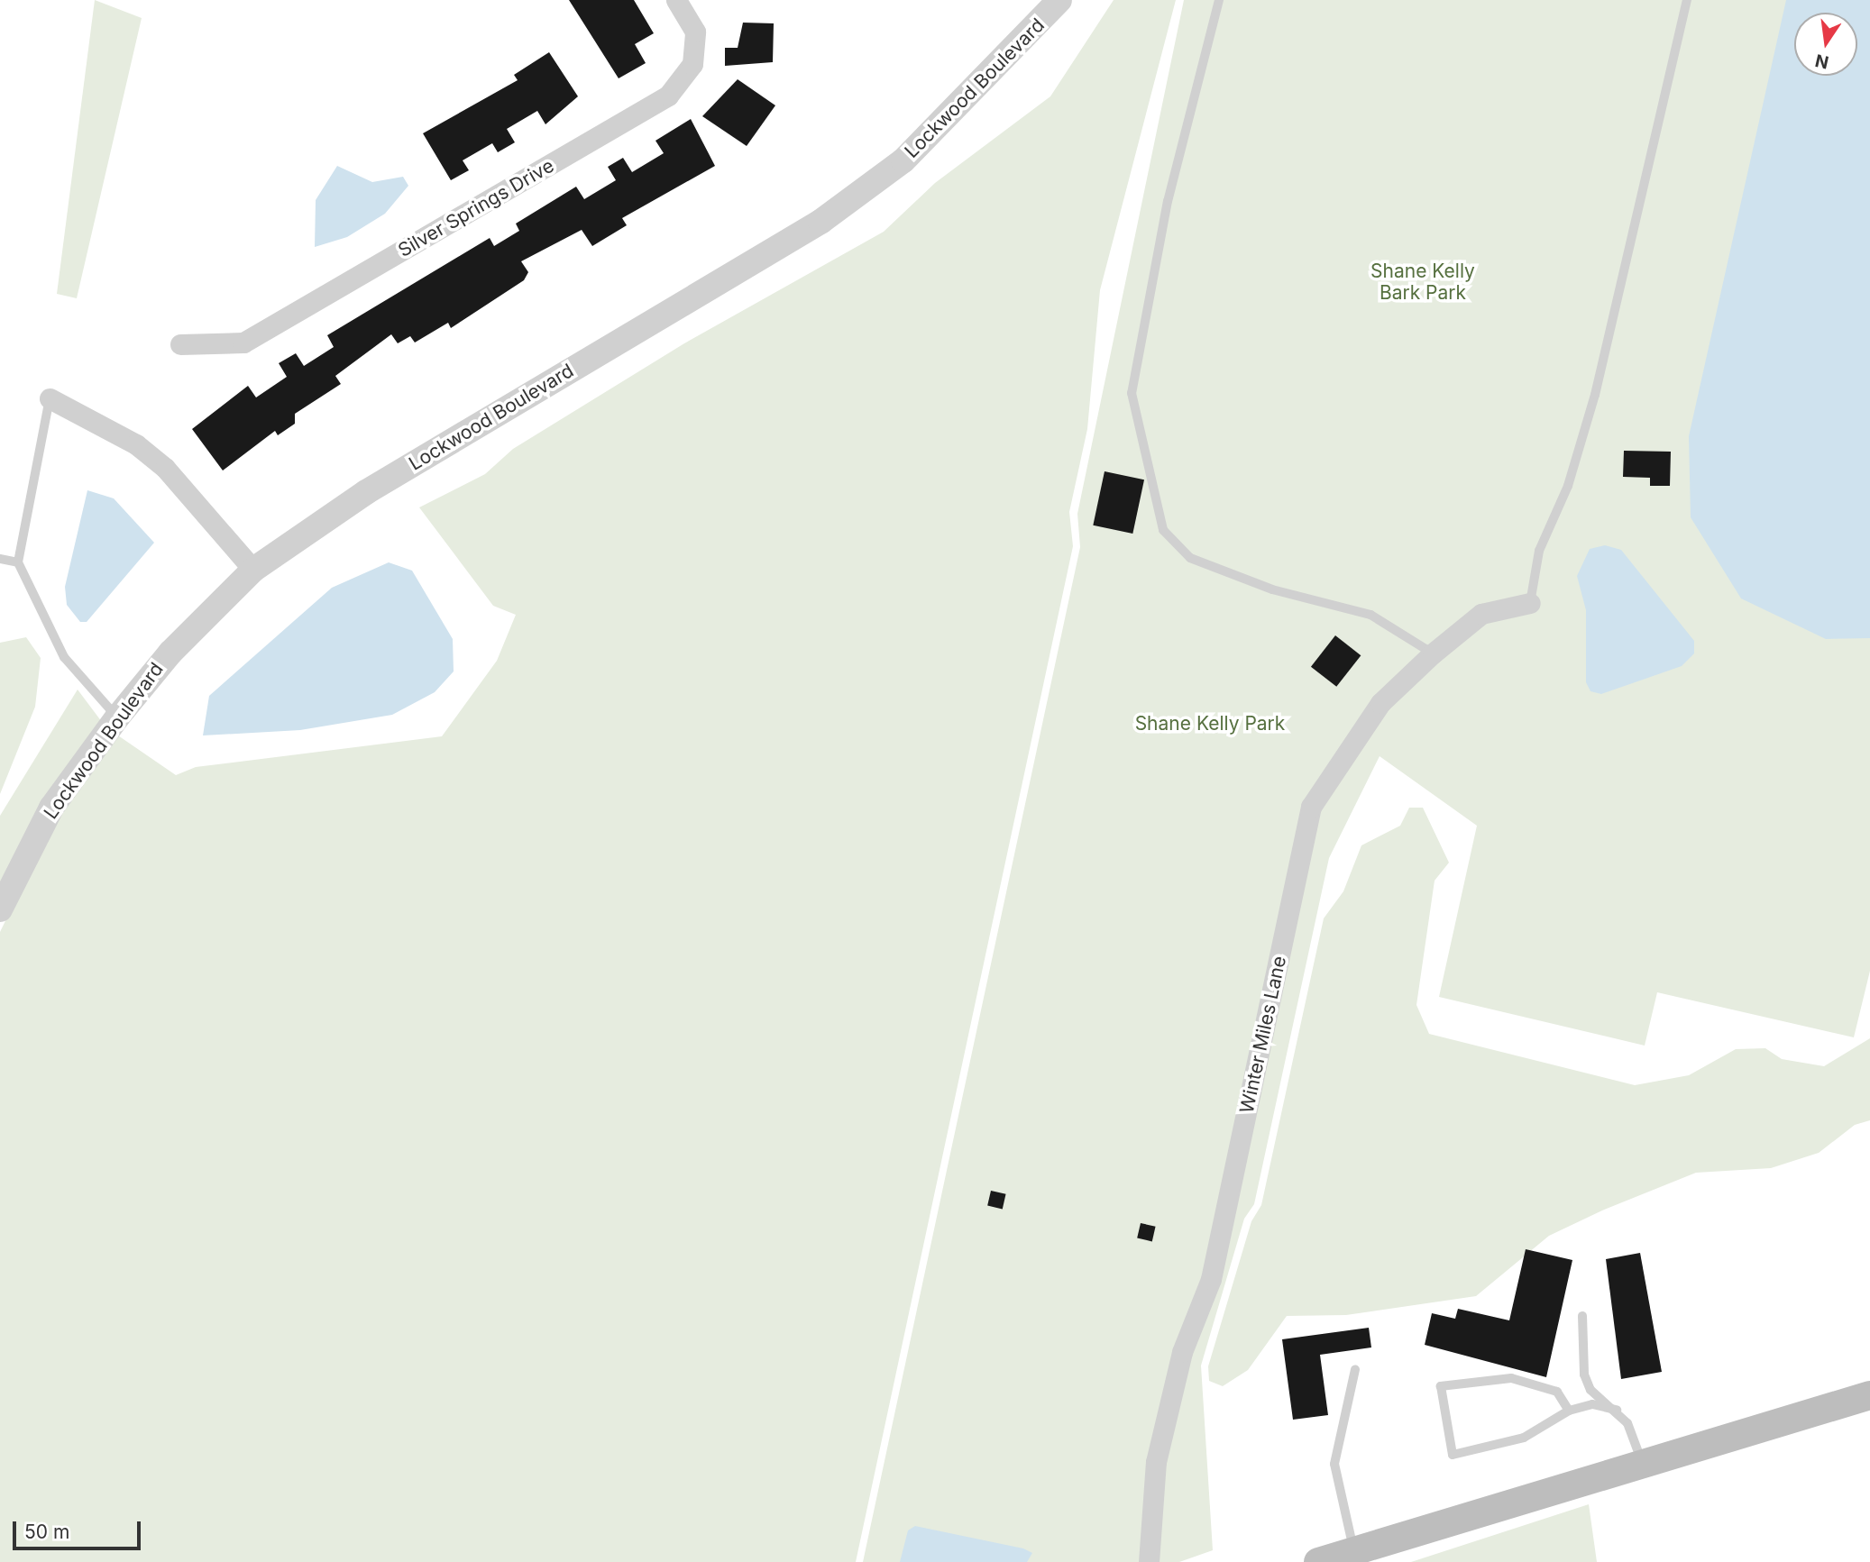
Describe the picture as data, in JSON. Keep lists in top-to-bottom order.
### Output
{
  "streets": {
    "street": ["Lockwood Boulevard", "Silver Springs Drive", "Winter Miles Lane"]
  },
  "parks": ["Shane Kelly Bark Park", "Shane Kelly Park"],
  "scale_bar": "50 m",
  "north": "bottom"
}
